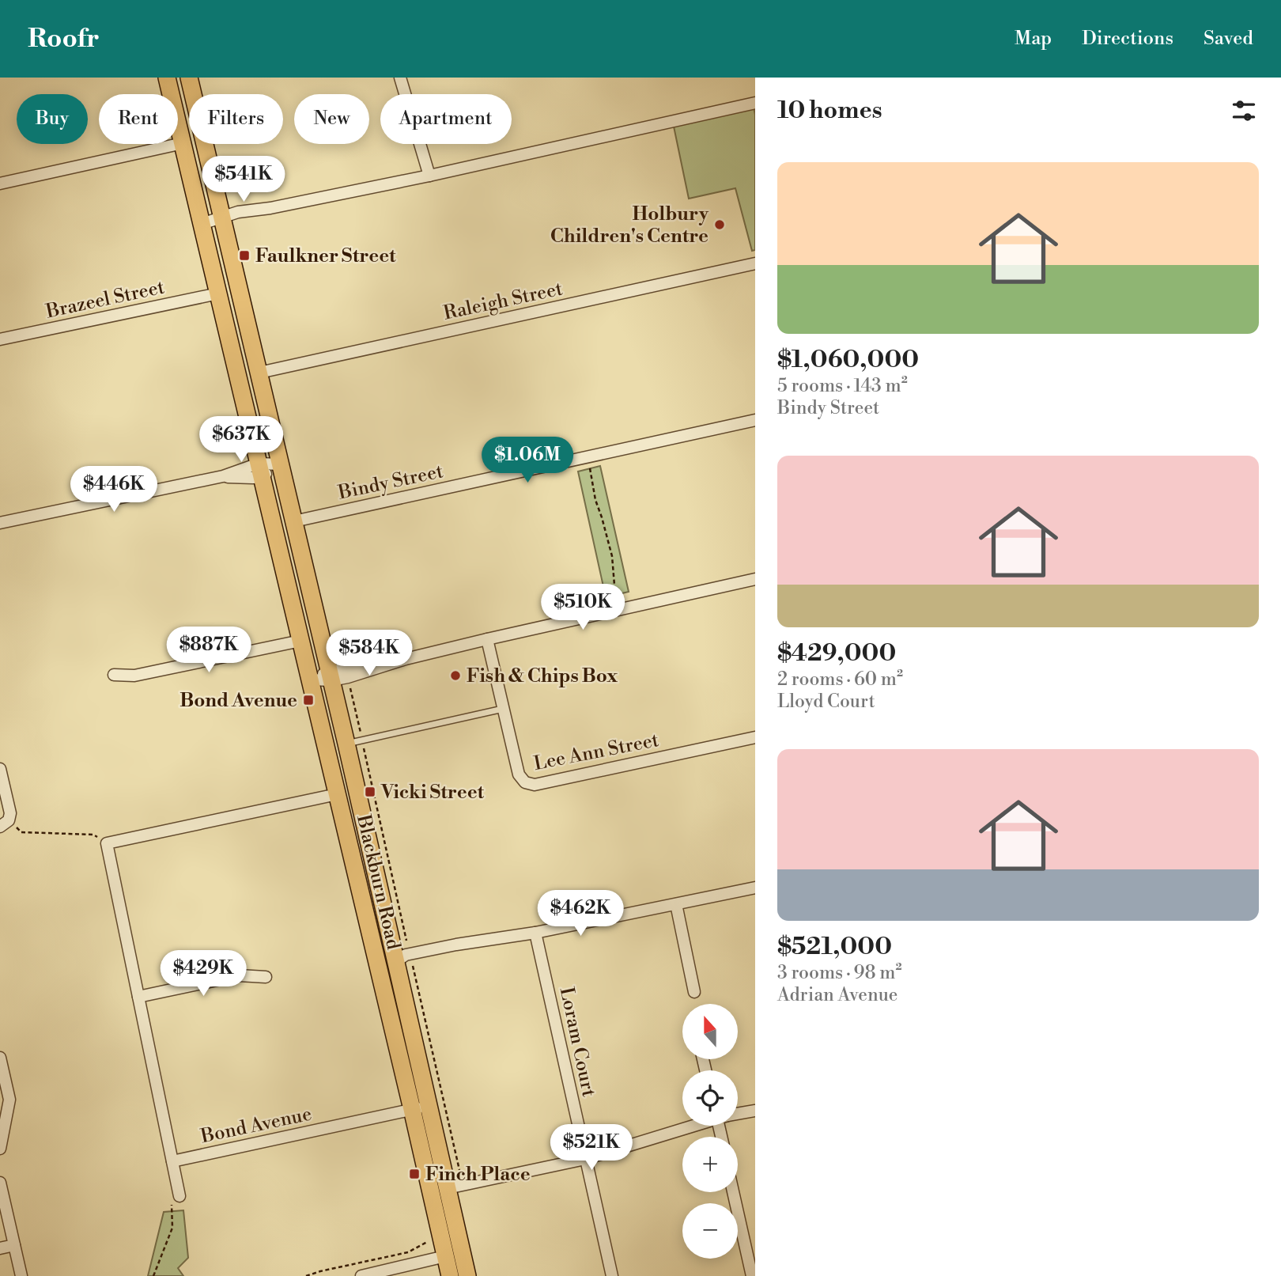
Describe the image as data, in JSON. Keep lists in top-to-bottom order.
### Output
{
  "streets": {
    "main road": ["Blackburn Road"],
    "street": [
      "Brazeel Street",
      "Raleigh Street",
      "Bindy Street",
      "Lee Ann Street",
      "Loram Court",
      "Bond Avenue"
    ]
  },
  "crossings": [
    ["Brazeel Street", "Blackburn Road"],
    ["Raleigh Street", "Blackburn Road"],
    ["Bindy Street", "Blackburn Road"],
    ["Blackburn Road", "Bond Avenue"]
  ],
  "places": {
    "other": ["Holbury Children's Centre", "Fish & Chips Box"],
    "transit": [
      "Faulkner Street",
      "Bond Avenue",
      "Vicki Street",
      "Finch Place"
    ]
  },
  "north": "top",
  "page": {
    "header": "Roofr",
    "nav": ["Map", "Directions", "Saved"],
    "heading": "10 homes",
    "chip": [
      "Buy",
      "Rent",
      "Filters",
      "New",
      "Apartment"
    ],
    "list": [
      {
        "name": "$1,060,000",
        "note": "5 rooms · 143 m² · Bindy Street"
      },
      {
        "name": "$429,000",
        "note": "2 rooms · 60 m² · Lloyd Court"
      },
      {
        "name": "$521,000",
        "note": "3 rooms · 98 m² · Adrian Avenue"
      }
    ],
    "price": [
      "$541K",
      "$637K",
      "$1.06M",
      "$446K",
      "$510K",
      "$887K",
      "$584K",
      "$462K",
      "$429K",
      "$521K"
    ],
    "map_buttons": ["+", "−"]
  }
}
